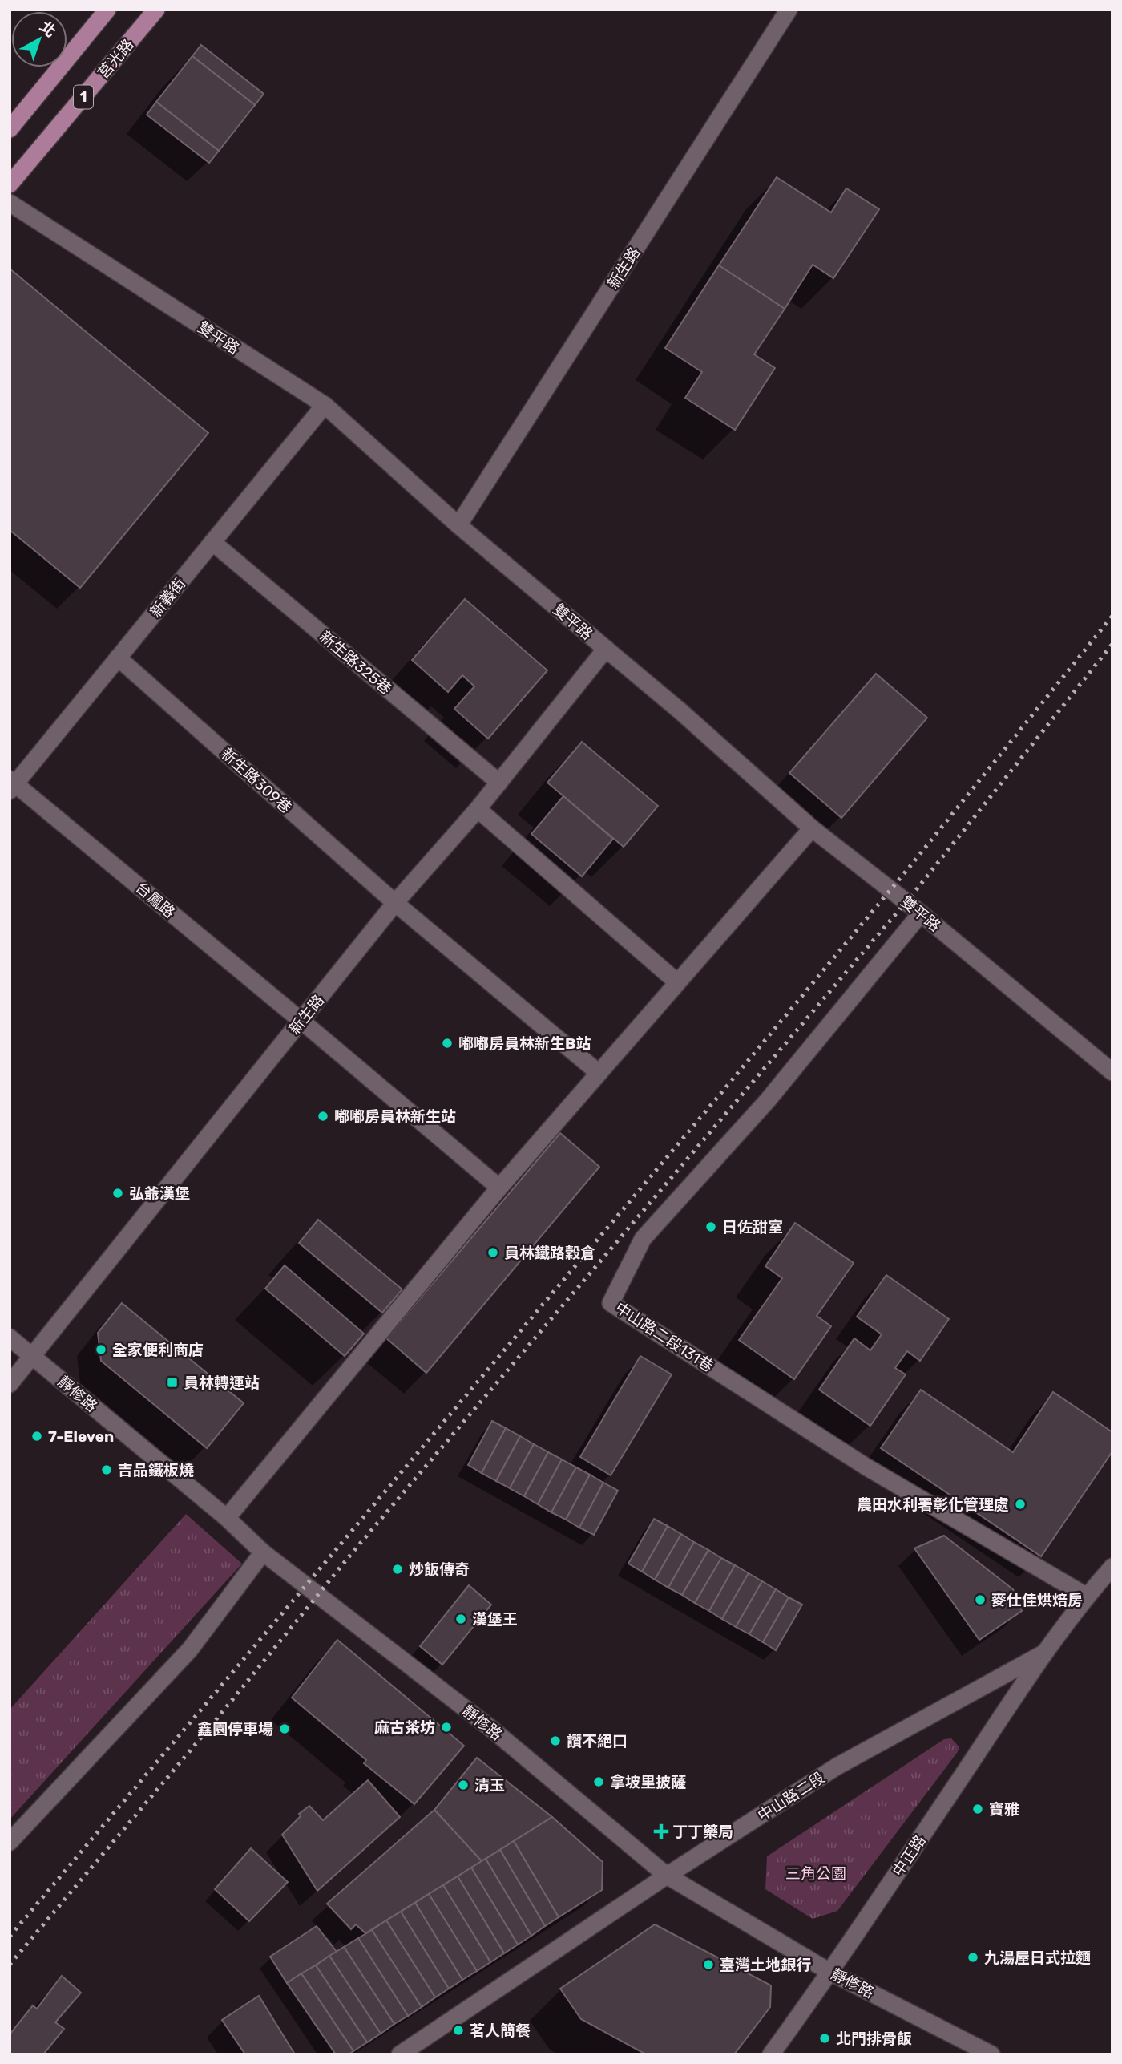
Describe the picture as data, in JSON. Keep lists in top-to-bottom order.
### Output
{
  "streets": {
    "main road": ["莒光路", "1"],
    "street": [
      "新生路",
      "雙平路",
      "新義街",
      "新生路325巷",
      "新生路309巷",
      "台鳳路",
      "中山路二段131巷",
      "靜修路",
      "中山路二段",
      "中正路"
    ]
  },
  "crossings": [
    ["新生路", "雙平路"],
    ["新生路", "新生路325巷"],
    ["新生路", "新生路309巷"],
    ["新生路", "台鳳路"],
    ["新生路", "靜修路"],
    ["雙平路", "新義街"],
    ["雙平路", "中山路二段131巷"],
    ["新義街", "新生路325巷"],
    ["新義街", "新生路309巷"],
    ["新義街", "台鳳路"],
    ["中山路二段131巷", "中山路二段"],
    ["靜修路", "中山路二段"],
    ["靜修路", "中正路"],
    ["中山路二段", "中正路"]
  ],
  "parks": ["三角公園"],
  "places": {
    "other": [
      "嘟嘟房員林新生B站",
      "嘟嘟房員林新生站",
      "弘爺漢堡",
      "日佐甜室",
      "員林鐵路穀倉",
      "全家便利商店",
      "7-Eleven",
      "吉品鐵板燒",
      "農田水利署彰化管理處",
      "炒飯傳奇",
      "麥仕佳烘焙房",
      "漢堡王",
      "麻古茶坊",
      "鑫園停車場",
      "讚不絕口",
      "拿坡里披薩",
      "清玉",
      "寶雅",
      "九湯屋日式拉麵",
      "臺灣土地銀行",
      "茗人簡餐",
      "北門排骨飯"
    ],
    "transit": ["員林轉運站"],
    "health": ["丁丁藥局"]
  },
  "north": "top right"
}
